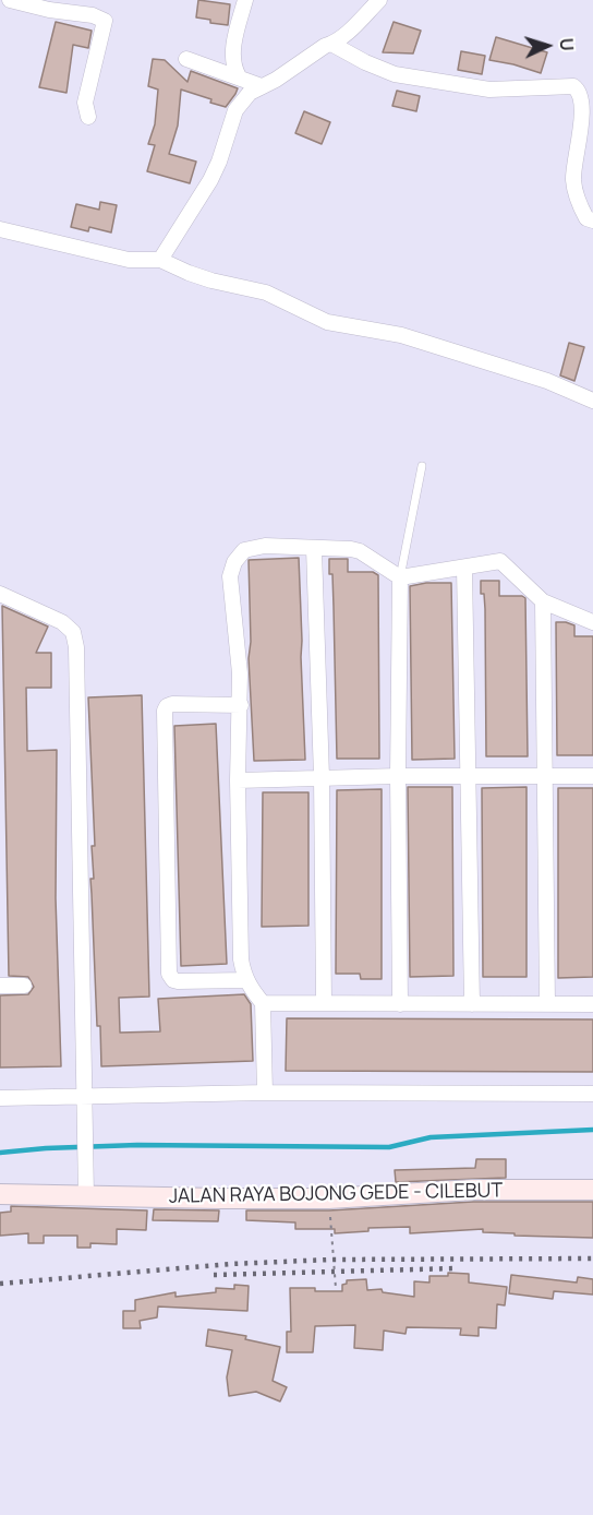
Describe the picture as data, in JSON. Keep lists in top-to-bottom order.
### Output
{
  "streets": {
    "main road": ["JALAN RAYA BOJONG GEDE - CILEBUT"]
  },
  "north": "right"
}
